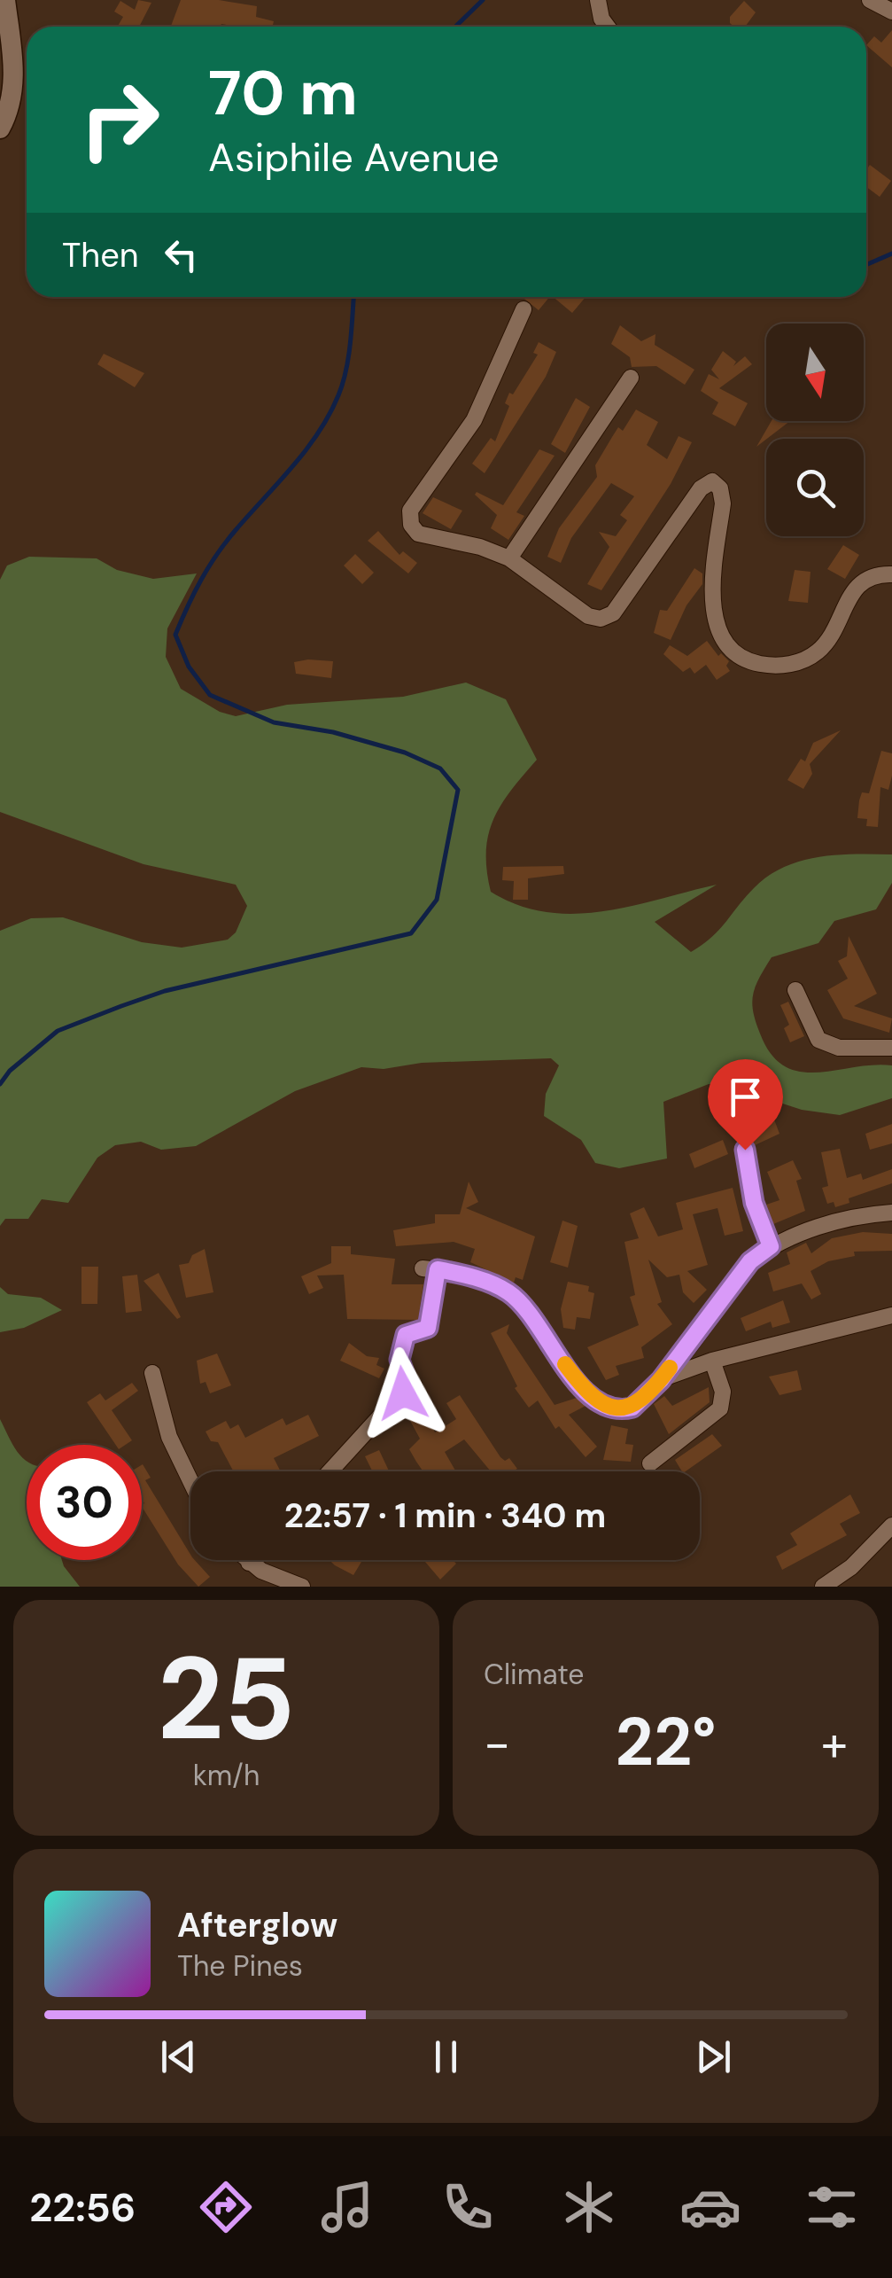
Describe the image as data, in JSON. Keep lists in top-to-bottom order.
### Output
{
  "north": "bottom",
  "page": {
    "turn": ["70 m", "Asiphile Avenue"],
    "then": "Then",
    "limit": "30",
    "trip": "22:57 · 1 min · 340 m",
    "tile": [
      ["25", "km/h"],
      "Climate"
    ],
    "heat": ["−", "22°", "+"],
    "song": ["Afterglow", "The Pines"],
    "tabs": "22:56"
  }
}
